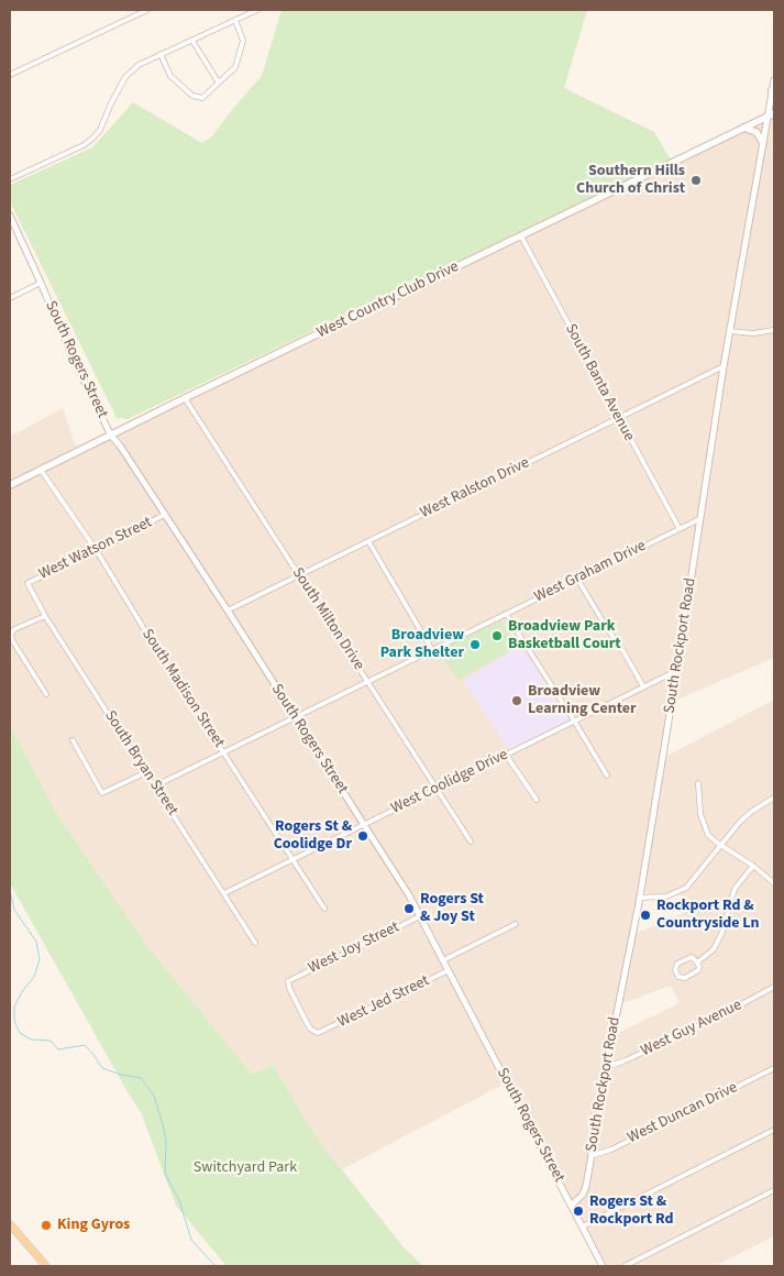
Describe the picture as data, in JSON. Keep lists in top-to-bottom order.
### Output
{
  "streets": {
    "main road": ["West Country Club Drive"],
    "street": [
      "South Rogers Street",
      "South Banta Avenue",
      "West Ralston Drive",
      "West Watson Street",
      "West Graham Drive",
      "South Milton Drive",
      "South Rockport Road",
      "South Madison Street",
      "South Bryan Street",
      "West Coolidge Drive",
      "West Joy Street",
      "West Jed Street",
      "West Guy Avenue",
      "West Duncan Drive"
    ]
  },
  "crossings": [
    ["West Country Club Drive", "South Rogers Street"],
    ["West Country Club Drive", "South Banta Avenue"],
    ["West Country Club Drive", "South Milton Drive"],
    ["West Country Club Drive", "South Rockport Road"],
    ["West Country Club Drive", "South Madison Street"],
    ["South Rogers Street", "West Ralston Drive"],
    ["South Rogers Street", "West Watson Street"],
    ["South Rogers Street", "West Graham Drive"],
    ["South Rogers Street", "South Rockport Road"],
    ["South Rogers Street", "West Coolidge Drive"],
    ["South Rogers Street", "West Joy Street"],
    ["South Rogers Street", "West Jed Street"],
    ["South Banta Avenue", "West Ralston Drive"],
    ["South Banta Avenue", "West Graham Drive"],
    ["West Ralston Drive", "South Milton Drive"],
    ["West Ralston Drive", "South Rockport Road"],
    ["West Watson Street", "South Madison Street"],
    ["West Watson Street", "South Bryan Street"],
    ["West Graham Drive", "South Milton Drive"],
    ["West Graham Drive", "South Rockport Road"],
    ["West Graham Drive", "South Madison Street"],
    ["West Graham Drive", "South Bryan Street"],
    ["South Milton Drive", "West Coolidge Drive"],
    ["South Rockport Road", "West Coolidge Drive"],
    ["South Rockport Road", "West Guy Avenue"],
    ["South Rockport Road", "West Duncan Drive"],
    ["South Madison Street", "West Coolidge Drive"],
    ["South Bryan Street", "West Coolidge Drive"],
    ["West Joy Street", "West Jed Street"]
  ],
  "parks": ["Switchyard Park"],
  "places": [
    "Southern Hills Church of Christ",
    "Broadview Park Basketball Court",
    "Broadview Park Shelter",
    "Broadview Learning Center",
    "Rogers St & Coolidge Dr",
    "Rogers St & Joy St",
    "Rockport Rd & Countryside Ln",
    "Rogers St & Rockport Rd",
    "King Gyros"
  ]
}
